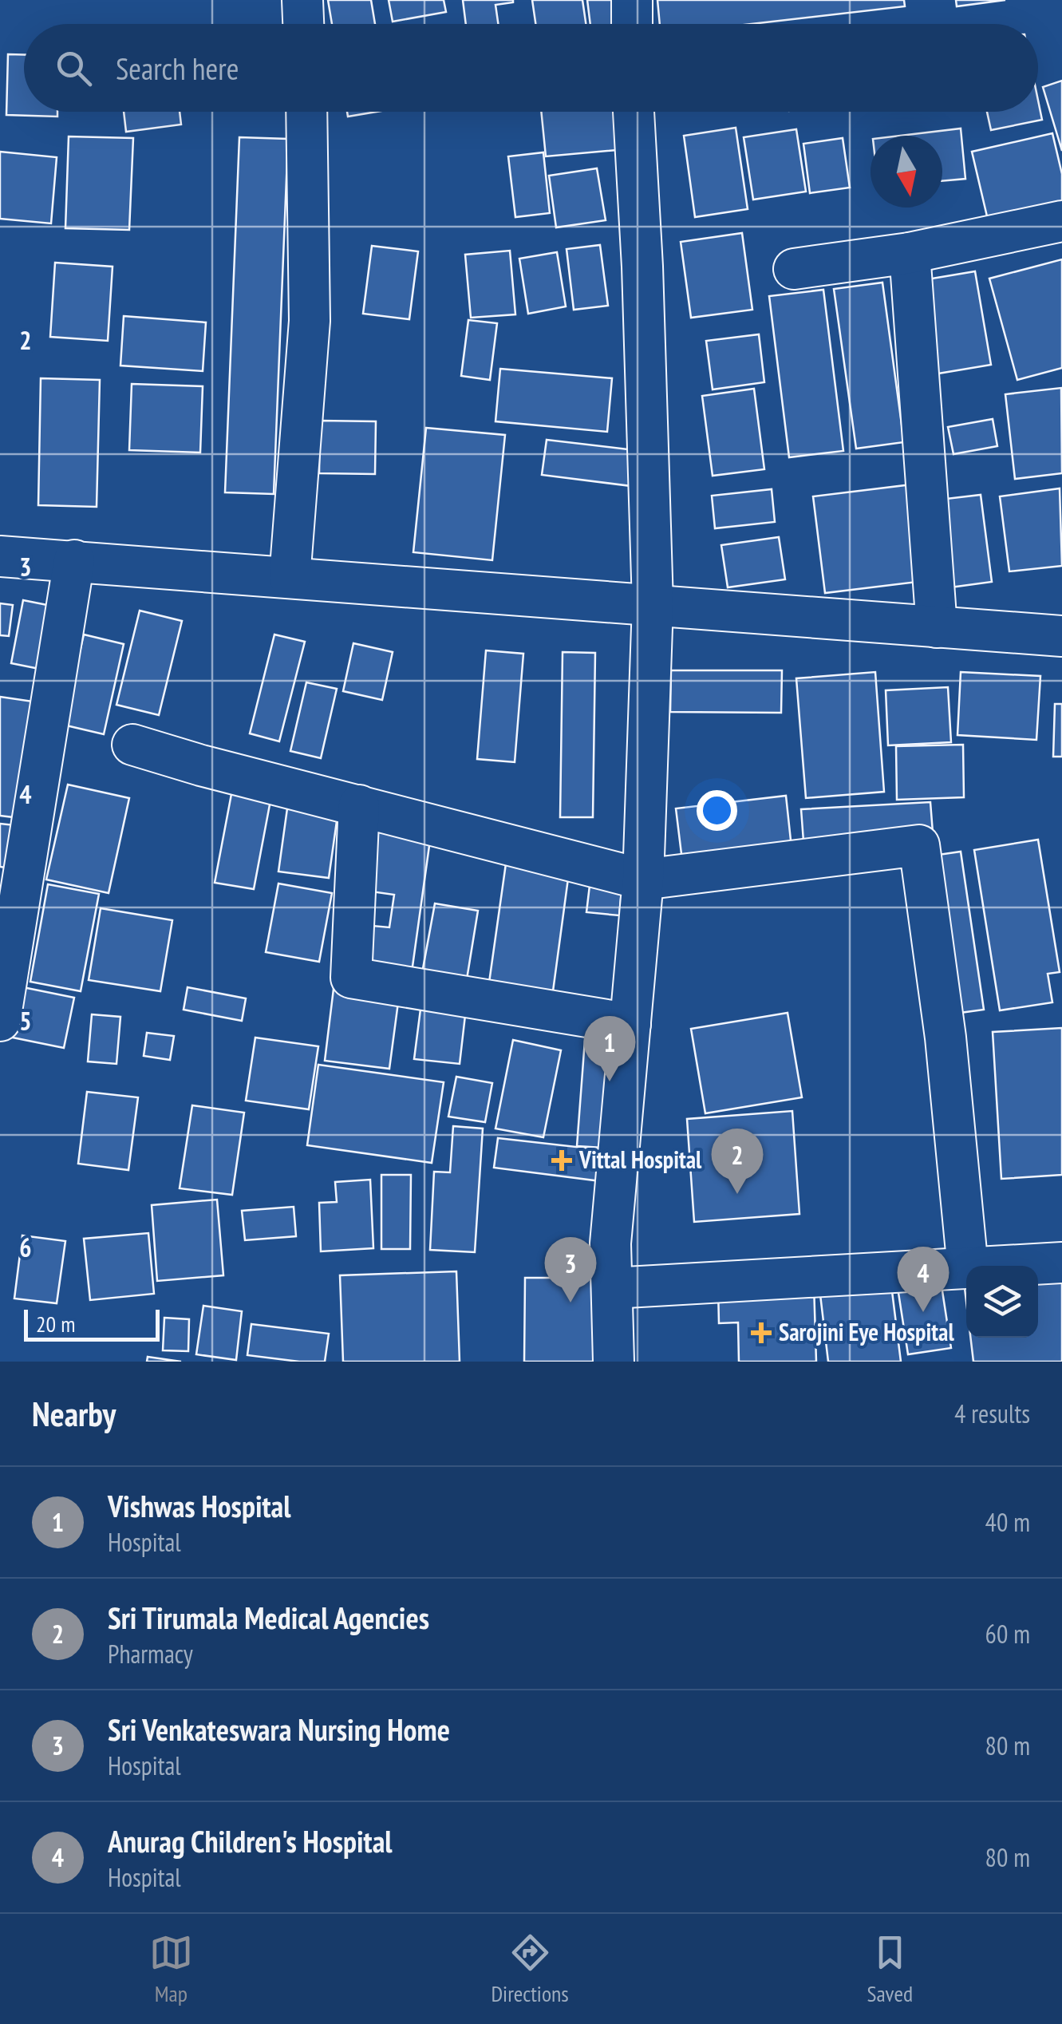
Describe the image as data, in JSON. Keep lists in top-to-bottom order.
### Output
{
  "places": {
    "health": ["Vittal Hospital", "Sarojini Eye Hospital"]
  },
  "scale_bar": "20 m",
  "north": "bottom",
  "page": {
    "search": "Search here",
    "pins": [
      "1",
      "2",
      "3",
      "4"
    ],
    "scale": "20 m",
    "heading": ["Nearby", "4 results"],
    "list": [
      {
        "mark": "1",
        "name": "Vishwas Hospital",
        "note": "Hospital",
        "value": "40 m"
      },
      {
        "mark": "2",
        "name": "Sri Tirumala Medical Agencies",
        "note": "Pharmacy",
        "value": "60 m"
      },
      {
        "mark": "3",
        "name": "Sri Venkateswara Nursing Home",
        "note": "Hospital",
        "value": "80 m"
      },
      {
        "mark": "4",
        "name": "Anurag Children's Hospital",
        "note": "Hospital",
        "value": "80 m"
      }
    ],
    "nav": ["Map", "Directions", "Saved"]
  },
  "grid": {
    "rows": [
      "2",
      "3",
      "4",
      "5",
      "6"
    ]
  }
}
